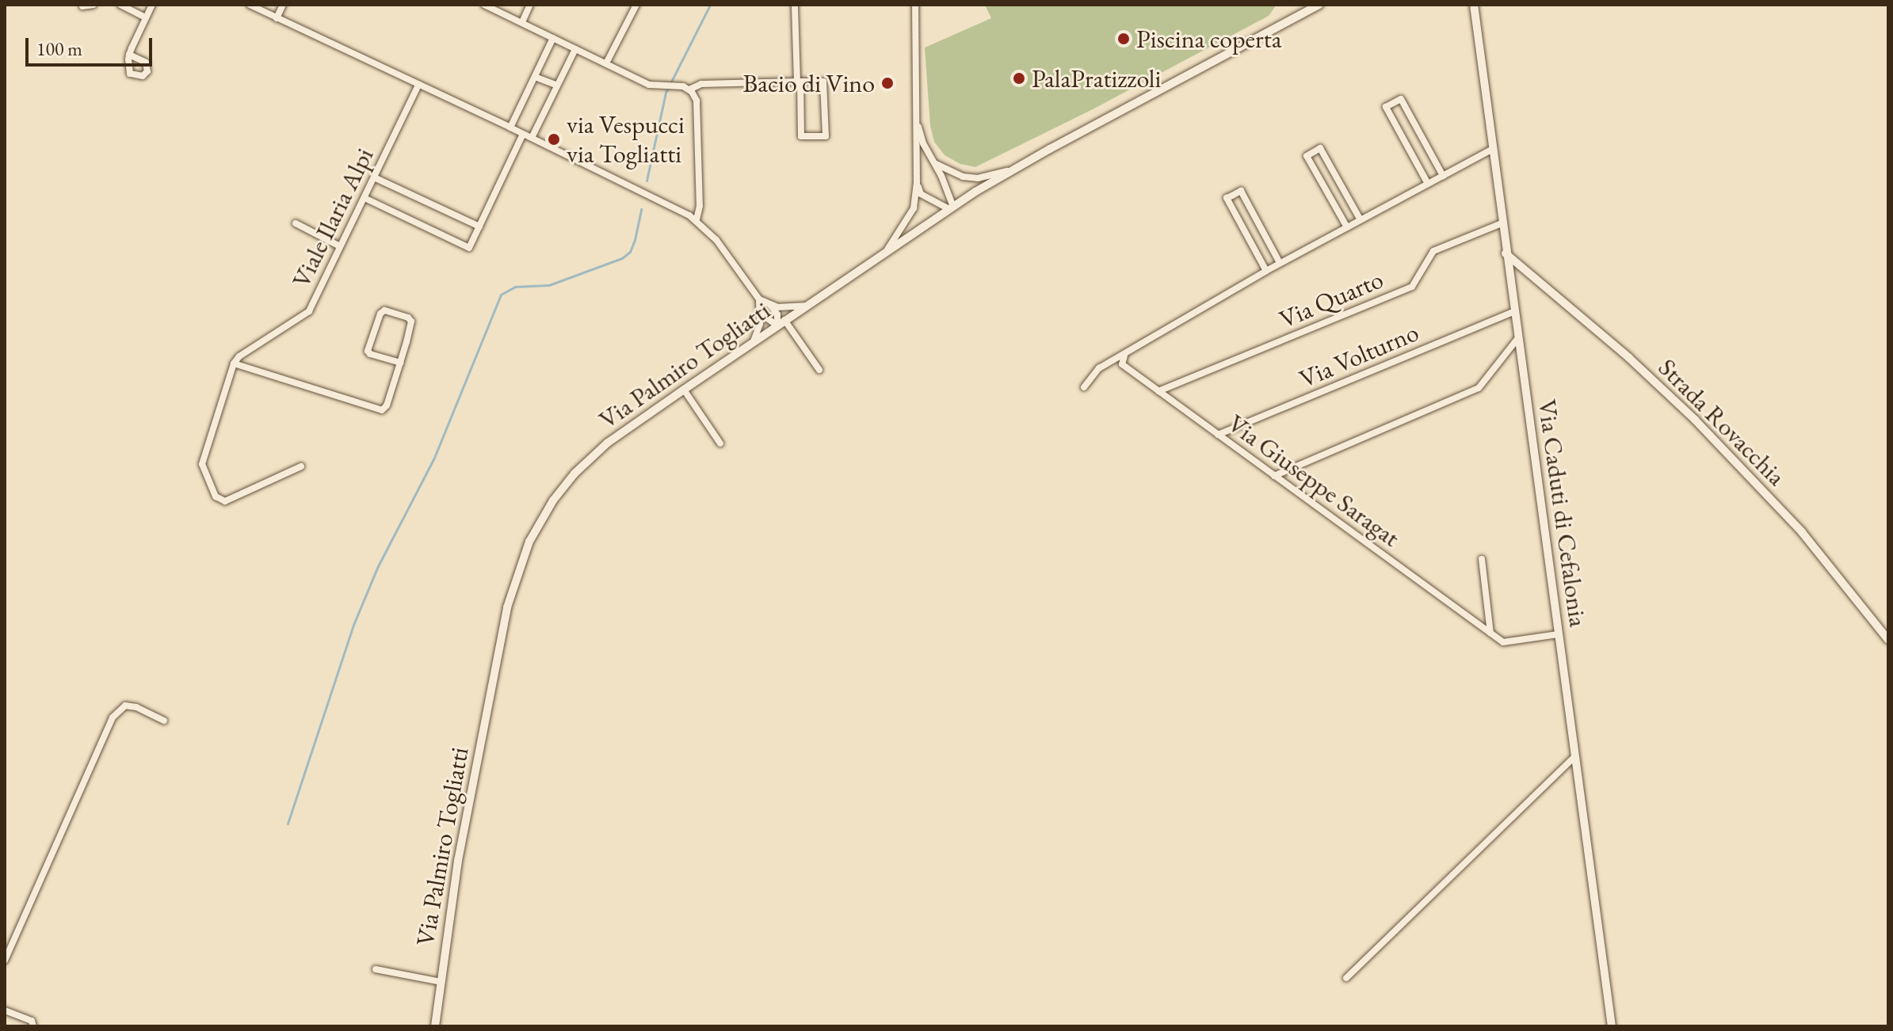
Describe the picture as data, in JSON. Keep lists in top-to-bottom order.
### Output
{
  "streets": {
    "street": [
      "Viale Ilaria Alpi",
      "Via Quarto",
      "Via Volturno",
      "Via Palmiro Togliatti",
      "Strada Rovacchia",
      "Via Giuseppe Saragat",
      "Via Caduti di Cefalonia"
    ]
  },
  "crossings": [
    ["Via Quarto", "Via Giuseppe Saragat"],
    ["Via Quarto", "Via Caduti di Cefalonia"],
    ["Via Volturno", "Via Giuseppe Saragat"],
    ["Via Volturno", "Via Caduti di Cefalonia"],
    ["Strada Rovacchia", "Via Caduti di Cefalonia"],
    ["Via Giuseppe Saragat", "Via Caduti di Cefalonia"]
  ],
  "places": [
    "Piscina coperta",
    "PalaPratizzoli",
    "Bacio di Vino",
    "via Vespucci via Togliatti"
  ],
  "scale_bar": "100 m"
}
